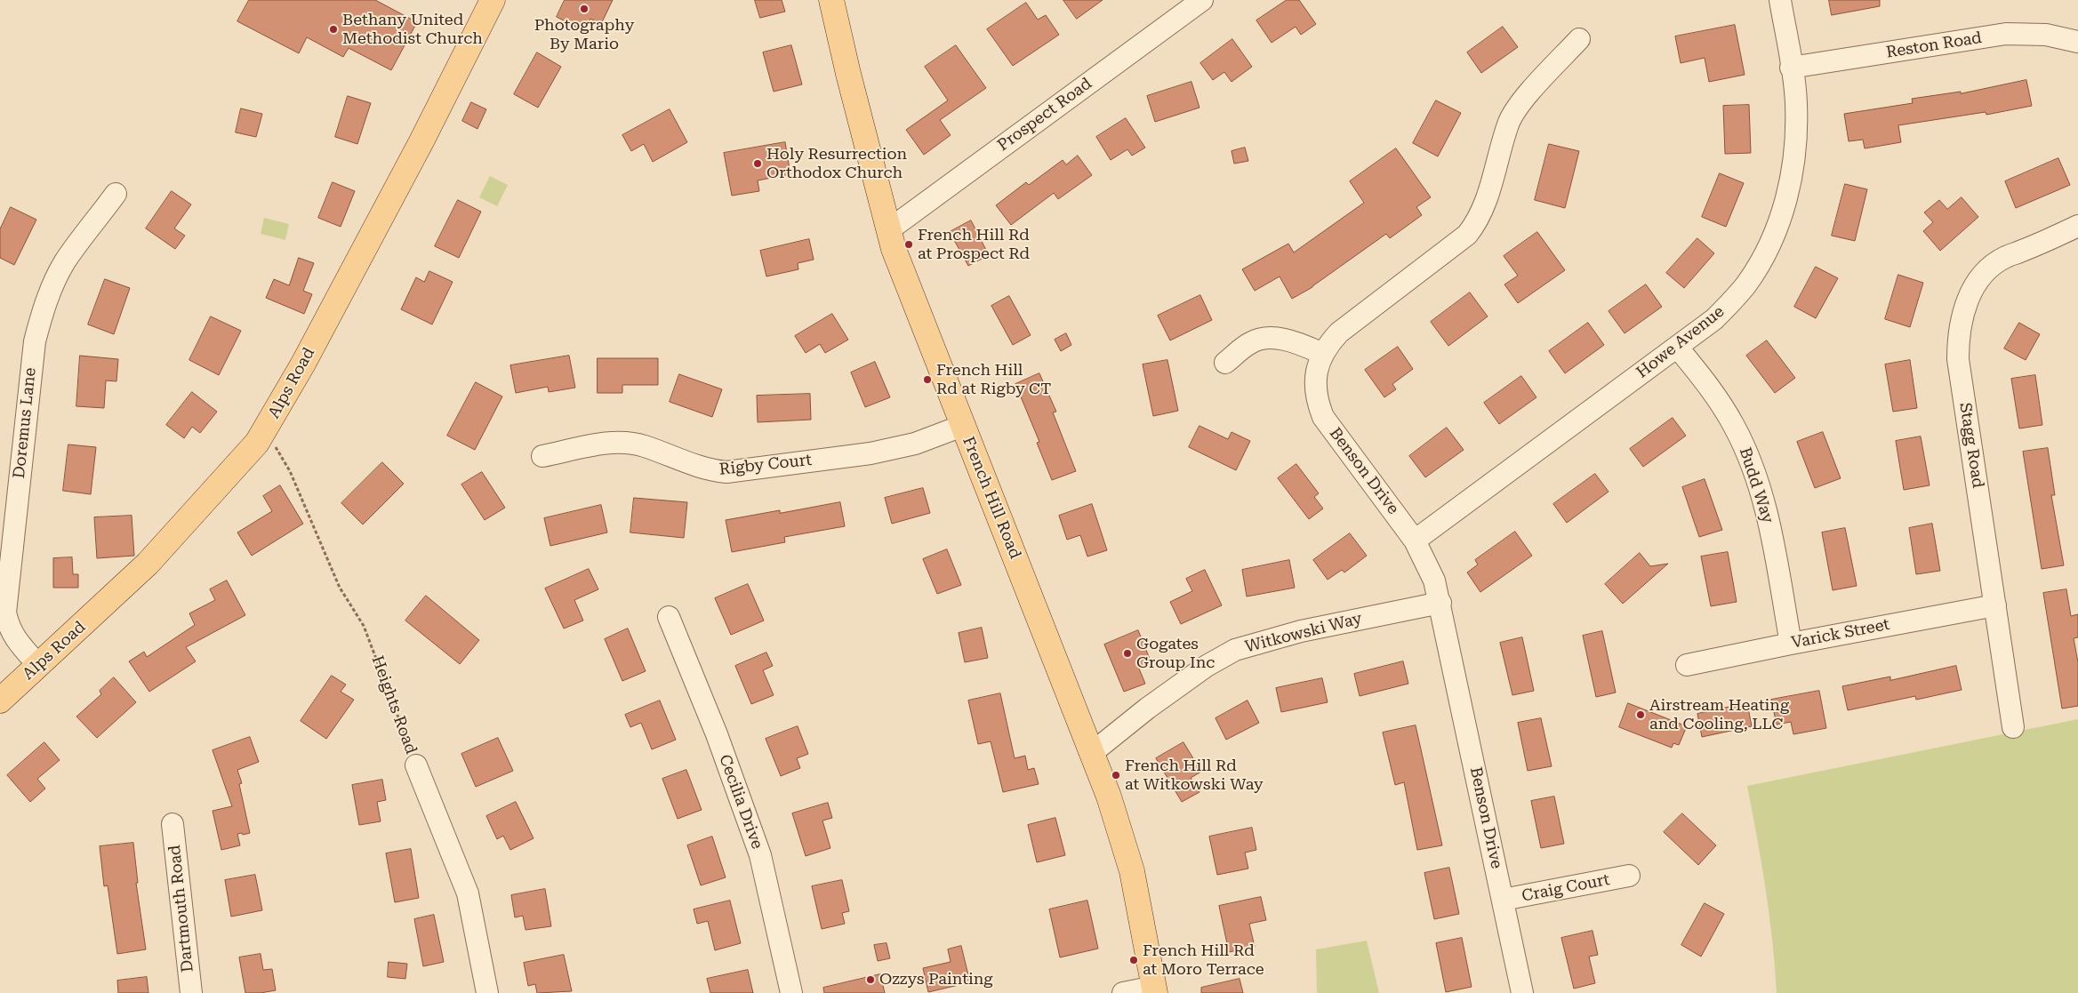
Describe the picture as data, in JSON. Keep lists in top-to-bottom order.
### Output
{
  "streets": {
    "main road": ["Alps Road", "French Hill Road"],
    "street": [
      "Reston Road",
      "Prospect Road",
      "Howe Avenue",
      "Doremus Lane",
      "Stagg Road",
      "Rigby Court",
      "Benson Drive",
      "Budd Way",
      "Witkowski Way",
      "Varick Street",
      "Heights Road",
      "Cecilia Drive",
      "Craig Court",
      "Dartmouth Road"
    ]
  },
  "crossings": [
    ["Reston Road", "Howe Avenue"],
    ["Prospect Road", "French Hill Road"],
    ["Howe Avenue", "Benson Drive"],
    ["Howe Avenue", "Budd Way"],
    ["Alps Road", "Doremus Lane"],
    ["Alps Road", "Heights Road"],
    ["Stagg Road", "Varick Street"],
    ["Rigby Court", "French Hill Road"],
    ["Benson Drive", "Witkowski Way"],
    ["Benson Drive", "Craig Court"],
    ["Budd Way", "Varick Street"],
    ["French Hill Road", "Witkowski Way"]
  ],
  "places": [
    "Photography By Mario",
    "Bethany United Methodist Church",
    "Holy Resurrection Orthodox Church",
    "French Hill Rd at Prospect Rd",
    "French Hill Rd at Rigby CT",
    "Gogates Group Inc",
    "Airstream Heating and Cooling, LLC",
    "French Hill Rd at Witkowski Way",
    "French Hill Rd at Moro Terrace",
    "Ozzys Painting"
  ]
}
